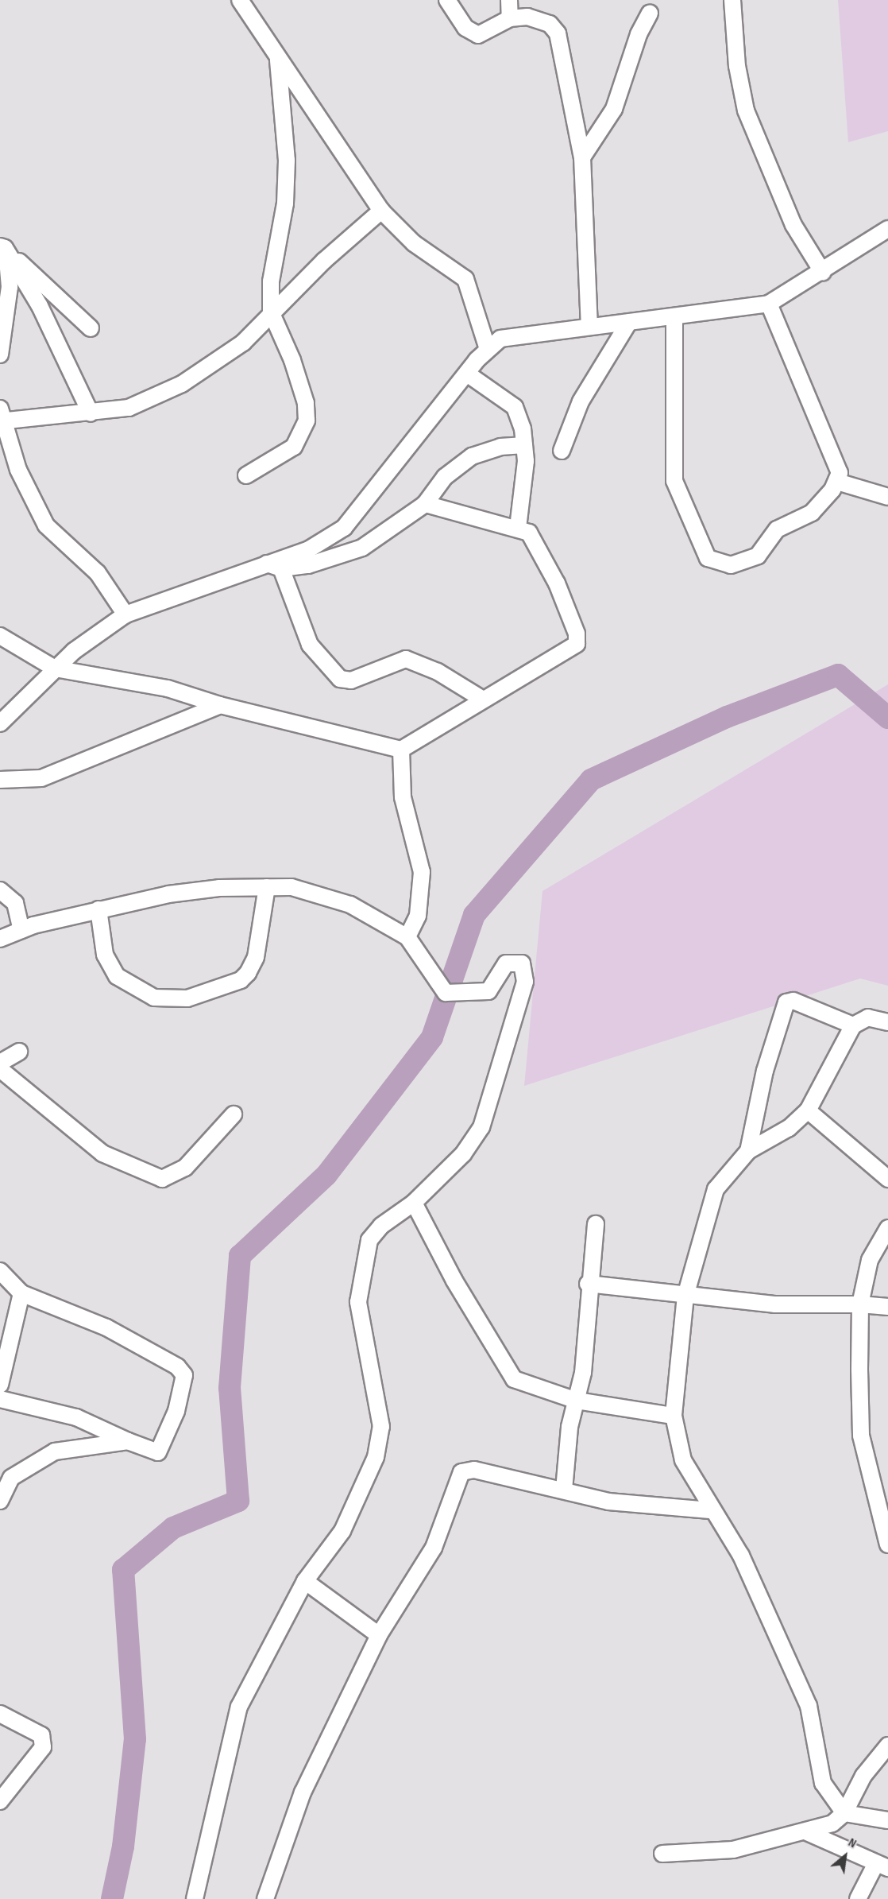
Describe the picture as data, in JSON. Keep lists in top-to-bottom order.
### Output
{
  "north": "top right"
}
